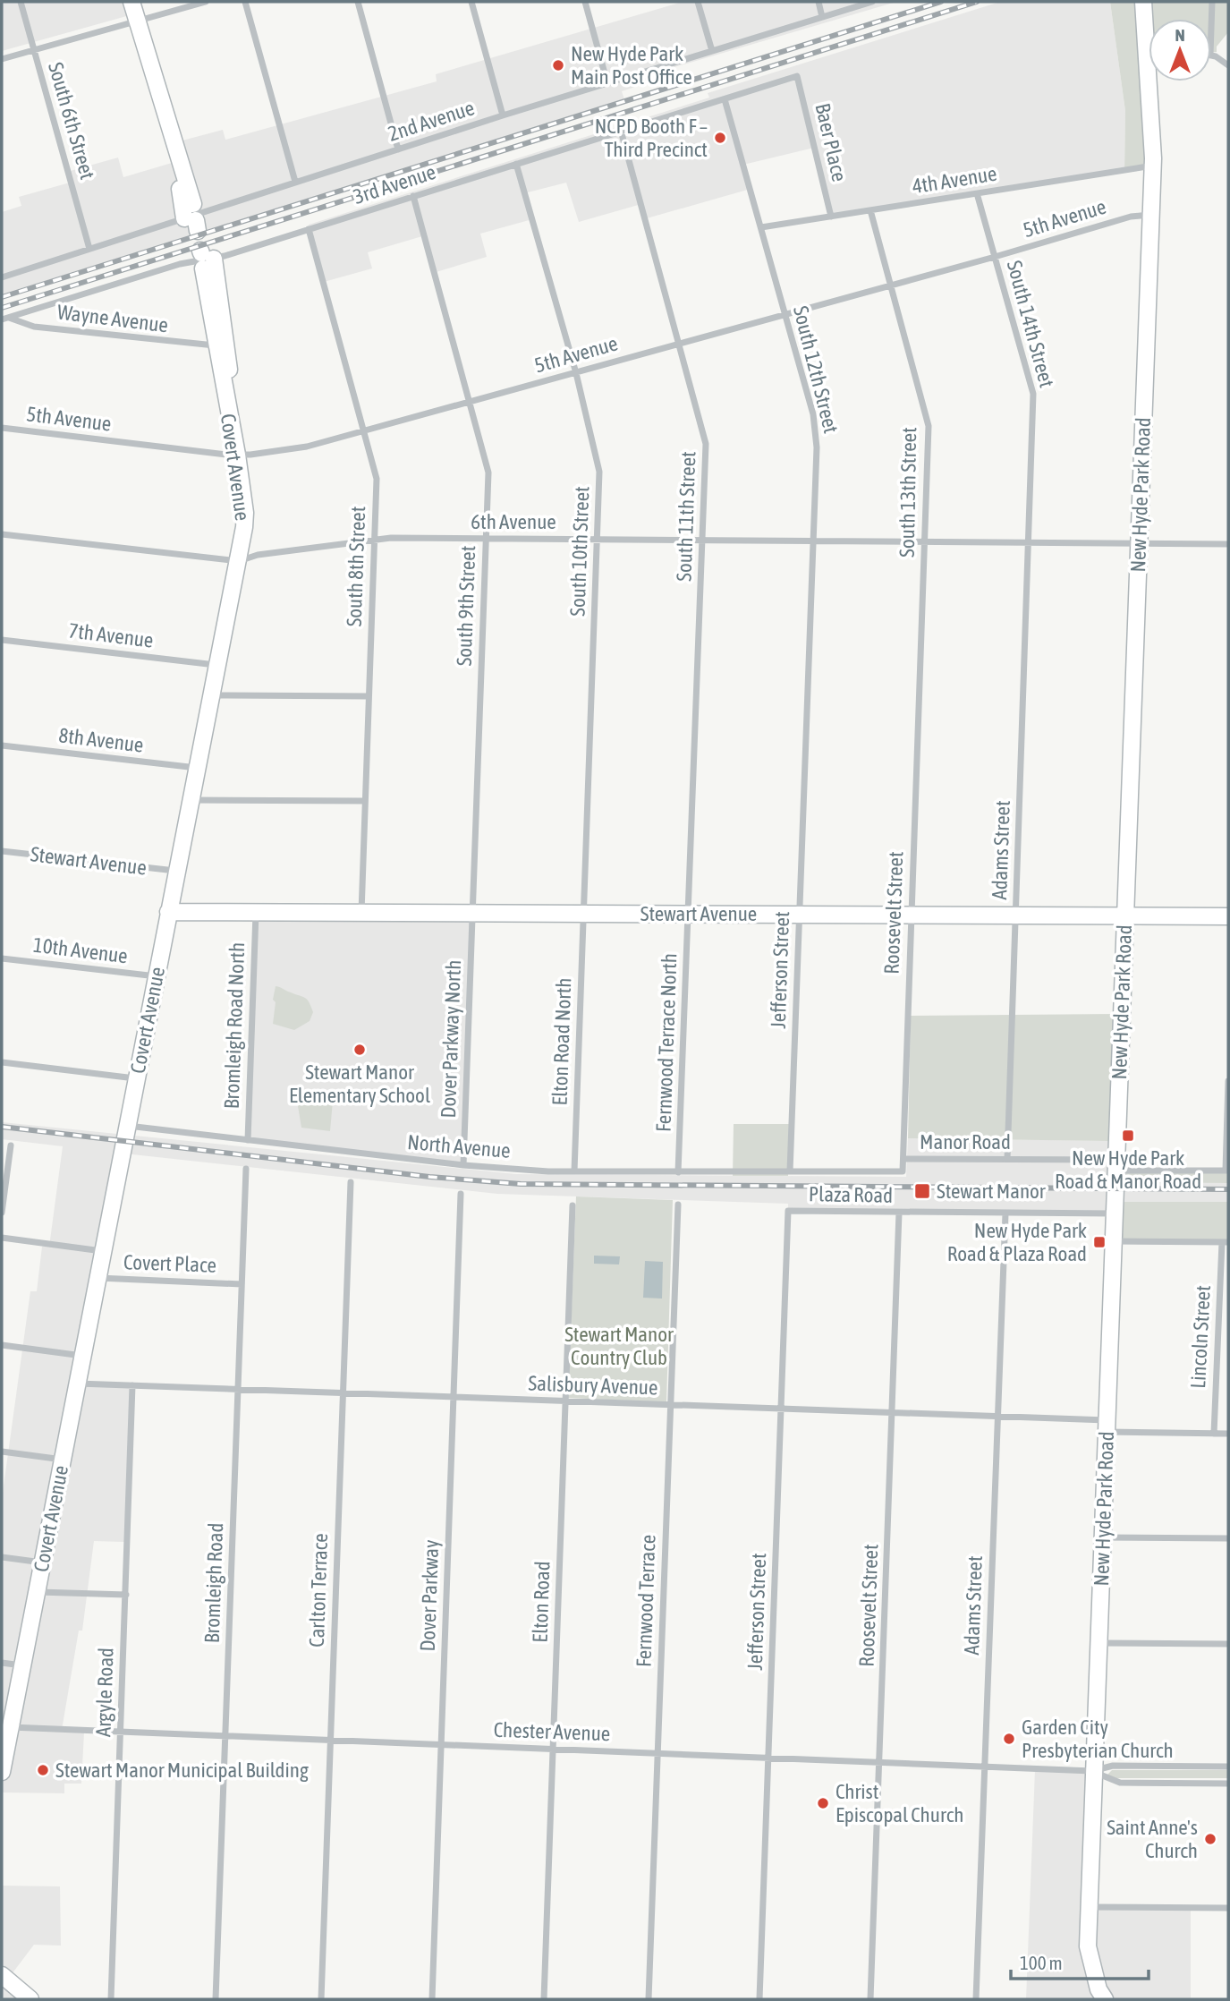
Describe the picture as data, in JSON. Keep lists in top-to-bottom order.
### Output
{
  "streets": {
    "main road": ["Covert Avenue", "New Hyde Park Road", "Stewart Avenue"],
    "street": [
      "South 6th Street",
      "2nd Avenue",
      "Baer Place",
      "4th Avenue",
      "3rd Avenue",
      "5th Avenue",
      "Wayne Avenue",
      "South 14th Street",
      "South 12th Street",
      "South 13th Street",
      "South 11th Street",
      "6th Avenue",
      "South 10th Street",
      "South 8th Street",
      "South 9th Street",
      "7th Avenue",
      "8th Avenue",
      "Adams Street",
      "Roosevelt Street",
      "10th Avenue",
      "Jefferson Street",
      "Bromleigh Road North",
      "Dover Parkway North",
      "Elton Road North",
      "Fernwood Terrace North",
      "Manor Road",
      "North Avenue",
      "Plaza Road",
      "Covert Place",
      "Lincoln Street",
      "Salisbury Avenue",
      "Bromleigh Road",
      "Carlton Terrace",
      "Dover Parkway",
      "Fernwood Terrace",
      "Elton Road",
      "Argyle Road",
      "Chester Avenue"
    ]
  },
  "crossings": [
    ["South 6th Street", "2nd Avenue"],
    ["Baer Place", "4th Avenue"],
    ["Baer Place", "3rd Avenue"],
    ["4th Avenue", "South 14th Street"],
    ["4th Avenue", "South 12th Street"],
    ["4th Avenue", "South 13th Street"],
    ["4th Avenue", "New Hyde Park Road"],
    ["3rd Avenue", "Wayne Avenue"],
    ["3rd Avenue", "South 12th Street"],
    ["3rd Avenue", "Covert Avenue"],
    ["3rd Avenue", "South 11th Street"],
    ["3rd Avenue", "South 10th Street"],
    ["3rd Avenue", "South 8th Street"],
    ["3rd Avenue", "South 9th Street"],
    ["5th Avenue", "South 14th Street"],
    ["5th Avenue", "South 12th Street"],
    ["5th Avenue", "Covert Avenue"],
    ["5th Avenue", "South 13th Street"],
    ["5th Avenue", "New Hyde Park Road"],
    ["5th Avenue", "South 11th Street"],
    ["5th Avenue", "South 10th Street"],
    ["5th Avenue", "South 8th Street"],
    ["5th Avenue", "South 9th Street"],
    ["Wayne Avenue", "Covert Avenue"],
    ["South 14th Street", "6th Avenue"],
    ["South 14th Street", "Adams Street"],
    ["South 12th Street", "6th Avenue"],
    ["South 12th Street", "Jefferson Street"],
    ["Covert Avenue", "6th Avenue"],
    ["Covert Avenue", "7th Avenue"],
    ["Covert Avenue", "8th Avenue"],
    ["Covert Avenue", "Stewart Avenue"],
    ["Covert Avenue", "10th Avenue"],
    ["Covert Avenue", "North Avenue"],
    ["Covert Avenue", "Covert Place"],
    ["Covert Avenue", "Salisbury Avenue"],
    ["Covert Avenue", "Chester Avenue"],
    ["South 13th Street", "6th Avenue"],
    ["South 13th Street", "Roosevelt Street"],
    ["New Hyde Park Road", "6th Avenue"],
    ["New Hyde Park Road", "Stewart Avenue"],
    ["New Hyde Park Road", "Manor Road"],
    ["New Hyde Park Road", "Plaza Road"],
    ["New Hyde Park Road", "Salisbury Avenue"],
    ["New Hyde Park Road", "Chester Avenue"],
    ["South 11th Street", "6th Avenue"],
    ["South 11th Street", "Stewart Avenue"],
    ["South 11th Street", "Fernwood Terrace North"],
    ["6th Avenue", "South 10th Street"],
    ["6th Avenue", "South 8th Street"],
    ["6th Avenue", "South 9th Street"],
    ["6th Avenue", "Adams Street"],
    ["South 10th Street", "Stewart Avenue"],
    ["South 10th Street", "Elton Road North"],
    ["South 8th Street", "Stewart Avenue"],
    ["South 9th Street", "Stewart Avenue"],
    ["South 9th Street", "Dover Parkway North"],
    ["Adams Street", "Stewart Avenue"],
    ["Adams Street", "Manor Road"],
    ["Adams Street", "Plaza Road"],
    ["Adams Street", "Salisbury Avenue"],
    ["Adams Street", "Chester Avenue"],
    ["Stewart Avenue", "Roosevelt Street"],
    ["Stewart Avenue", "Jefferson Street"],
    ["Stewart Avenue", "Bromleigh Road North"],
    ["Stewart Avenue", "Dover Parkway North"],
    ["Stewart Avenue", "Elton Road North"],
    ["Stewart Avenue", "Fernwood Terrace North"],
    ["Roosevelt Street", "Manor Road"],
    ["Roosevelt Street", "Plaza Road"],
    ["Roosevelt Street", "Salisbury Avenue"],
    ["Roosevelt Street", "Chester Avenue"],
    ["Jefferson Street", "Manor Road"],
    ["Jefferson Street", "North Avenue"],
    ["Jefferson Street", "Plaza Road"],
    ["Jefferson Street", "Salisbury Avenue"],
    ["Jefferson Street", "Chester Avenue"],
    ["Bromleigh Road North", "North Avenue"],
    ["Dover Parkway North", "North Avenue"],
    ["Elton Road North", "North Avenue"],
    ["Fernwood Terrace North", "North Avenue"],
    ["Manor Road", "North Avenue"],
    ["Covert Place", "Bromleigh Road"],
    ["Lincoln Street", "Salisbury Avenue"],
    ["Salisbury Avenue", "Bromleigh Road"],
    ["Salisbury Avenue", "Carlton Terrace"],
    ["Salisbury Avenue", "Dover Parkway"],
    ["Salisbury Avenue", "Fernwood Terrace"],
    ["Salisbury Avenue", "Elton Road"],
    ["Salisbury Avenue", "Argyle Road"],
    ["Bromleigh Road", "Chester Avenue"],
    ["Carlton Terrace", "Chester Avenue"],
    ["Dover Parkway", "Chester Avenue"],
    ["Fernwood Terrace", "Chester Avenue"],
    ["Elton Road", "Chester Avenue"],
    ["Argyle Road", "Chester Avenue"]
  ],
  "parks": ["Stewart Manor Country Club"],
  "places": {
    "other": [
      "New Hyde Park Main Post Office",
      "NCPD Booth F – Third Precinct",
      "Stewart Manor Elementary School",
      "Garden City Presbyterian Church",
      "Stewart Manor Municipal Building",
      "Christ Episcopal Church",
      "Saint Anne's Church"
    ],
    "transit": ["New Hyde Park Road & Manor Road", "Stewart Manor", "New Hyde Park Road & Plaza Road"]
  },
  "scale_bar": "100 m",
  "north": "top"
}
